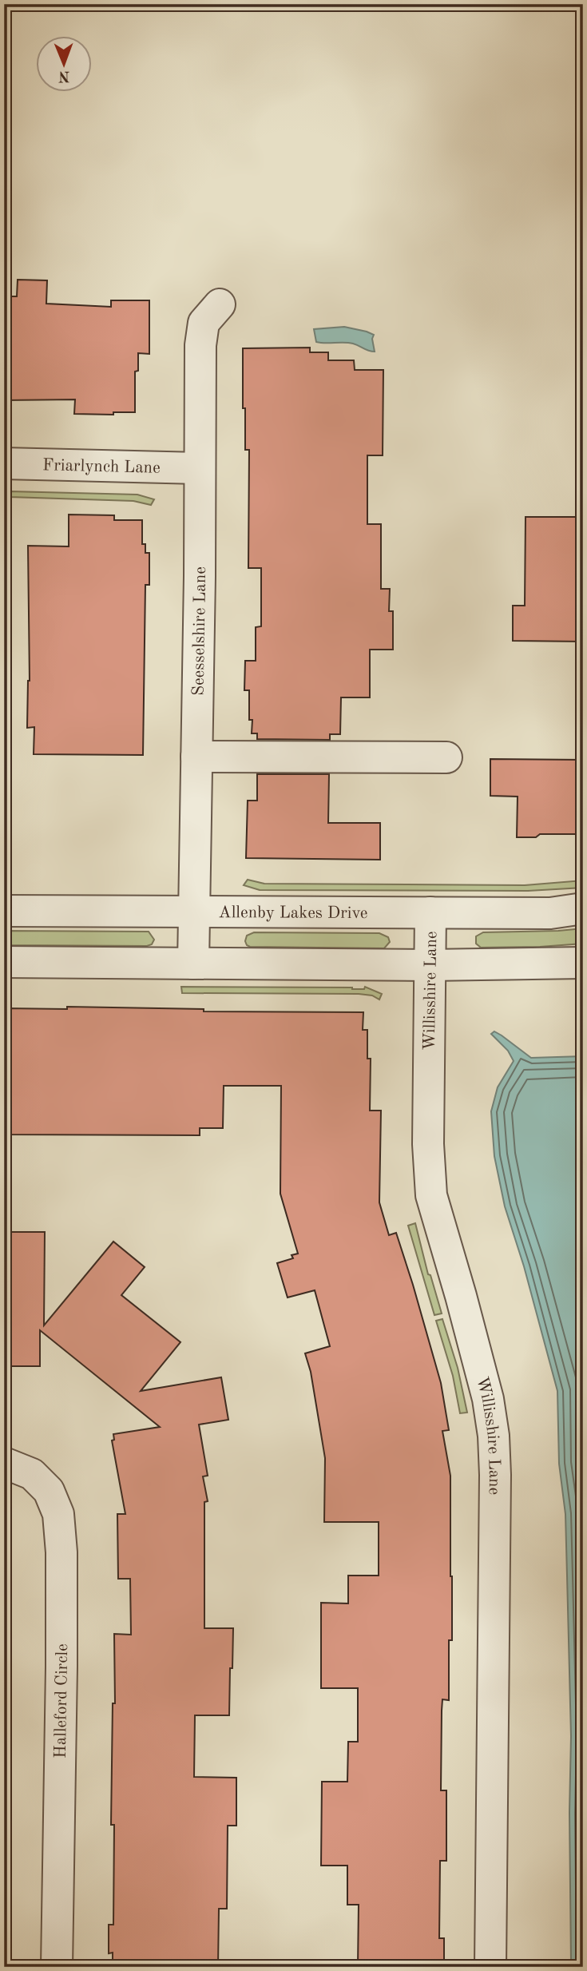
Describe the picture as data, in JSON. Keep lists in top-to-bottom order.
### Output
{
  "streets": {
    "street": [
      "Friarlynch Lane",
      "Seesselshire Lane",
      "Allenby Lakes Drive",
      "Willisshire Lane",
      "Halleford Circle"
    ]
  },
  "crossings": [
    ["Friarlynch Lane", "Seesselshire Lane"],
    ["Seesselshire Lane", "Allenby Lakes Drive"],
    ["Allenby Lakes Drive", "Willisshire Lane"]
  ],
  "north": "bottom"
}
